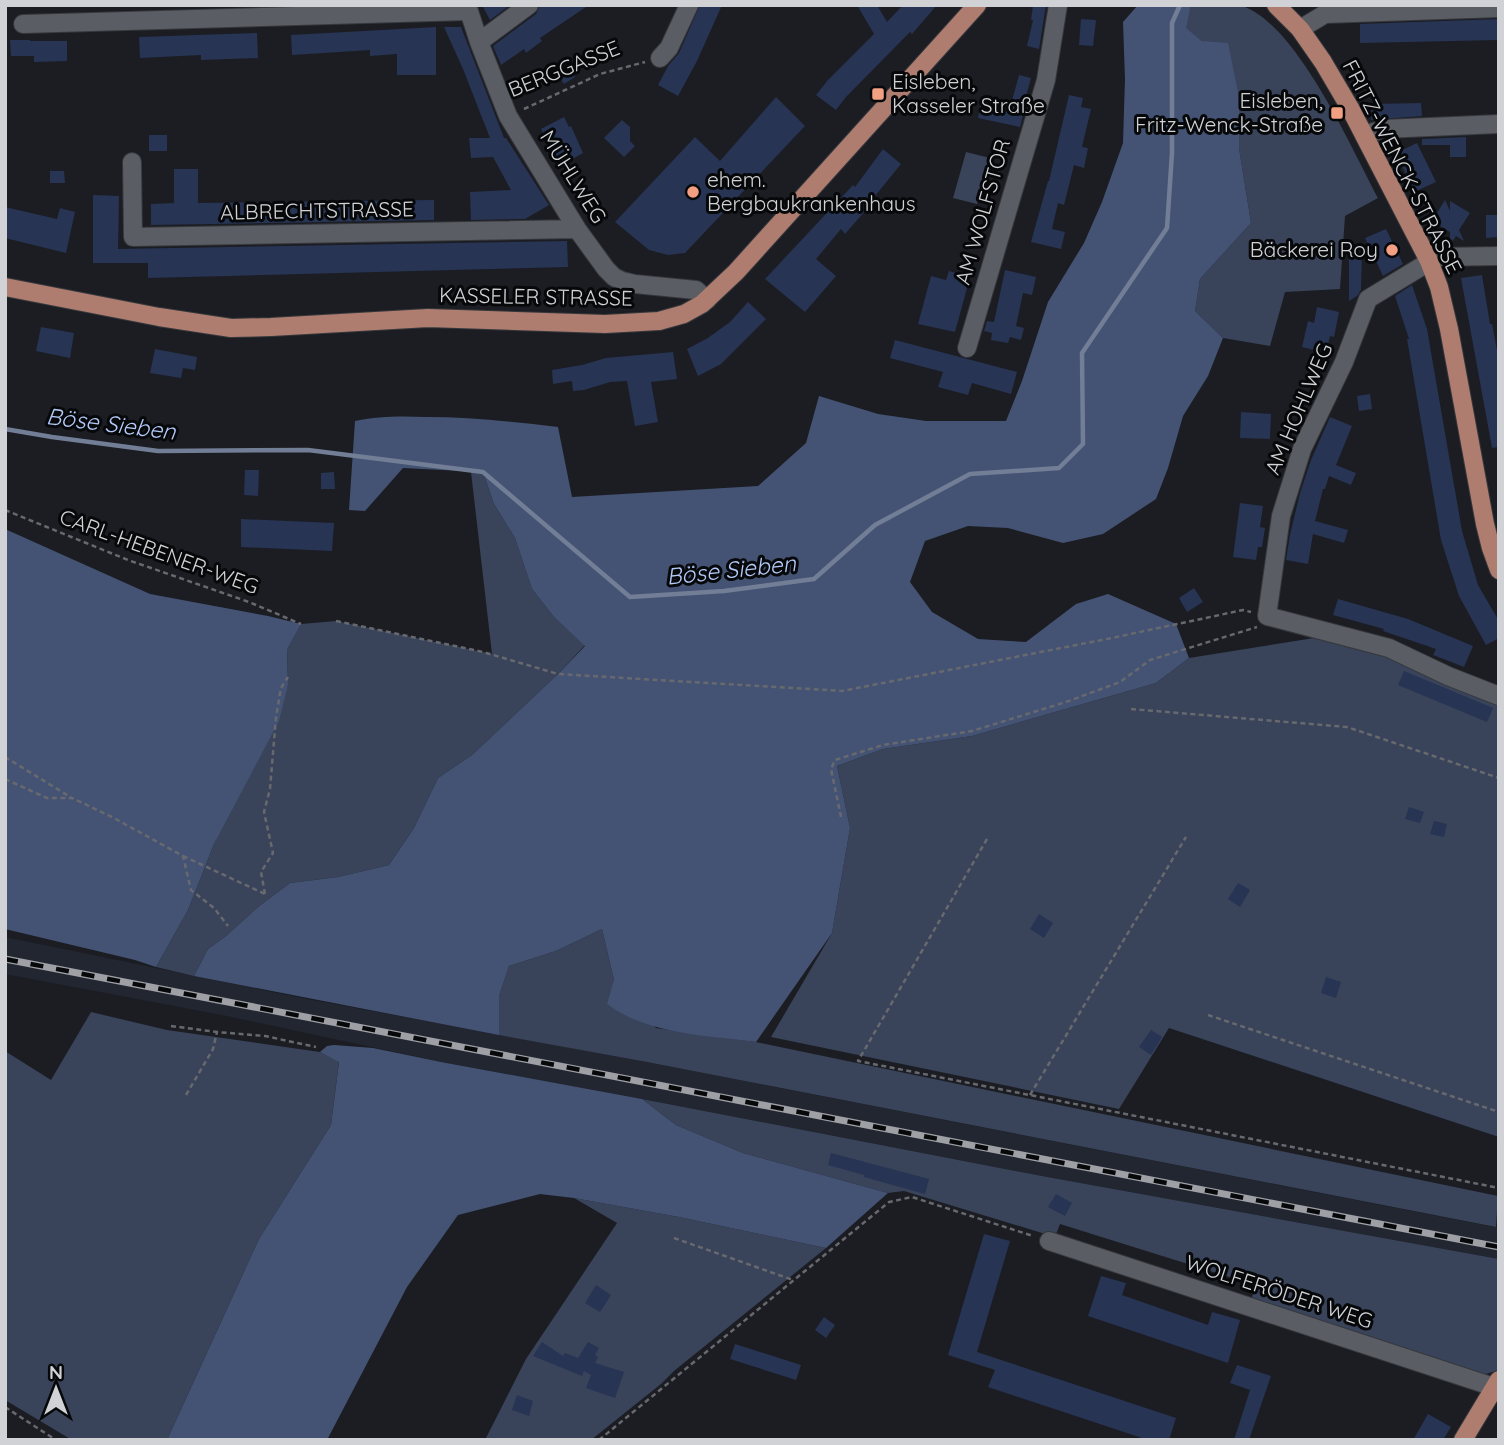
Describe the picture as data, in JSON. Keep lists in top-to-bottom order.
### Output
{
  "streets": {
    "main road": ["FRITZ-WENCK-STRASSE", "KASSELER STRASSE", "WOLFERÖDER WEG"],
    "street": [
      "MÜHLWEG",
      "ALBRECHTSTRASSE",
      "AM WOLFSTOR",
      "AM HOHLWEG"
    ],
    "path": ["BERGGASSE", "CARL-HEBENER-WEG"]
  },
  "crossings": [
    ["BERGGASSE", "MÜHLWEG"],
    ["FRITZ-WENCK-STRASSE", "AM HOHLWEG"],
    ["MÜHLWEG", "ALBRECHTSTRASSE"],
    ["MÜHLWEG", "KASSELER STRASSE"]
  ],
  "water": ["Böse Sieben"],
  "places": {
    "transit": ["Eisleben, Kasseler Straße", "Eisleben, Fritz-Wenck-Straße"],
    "other": ["ehem. Bergbaukrankenhaus", "Bäckerei Roy"]
  },
  "north": "top"
}
